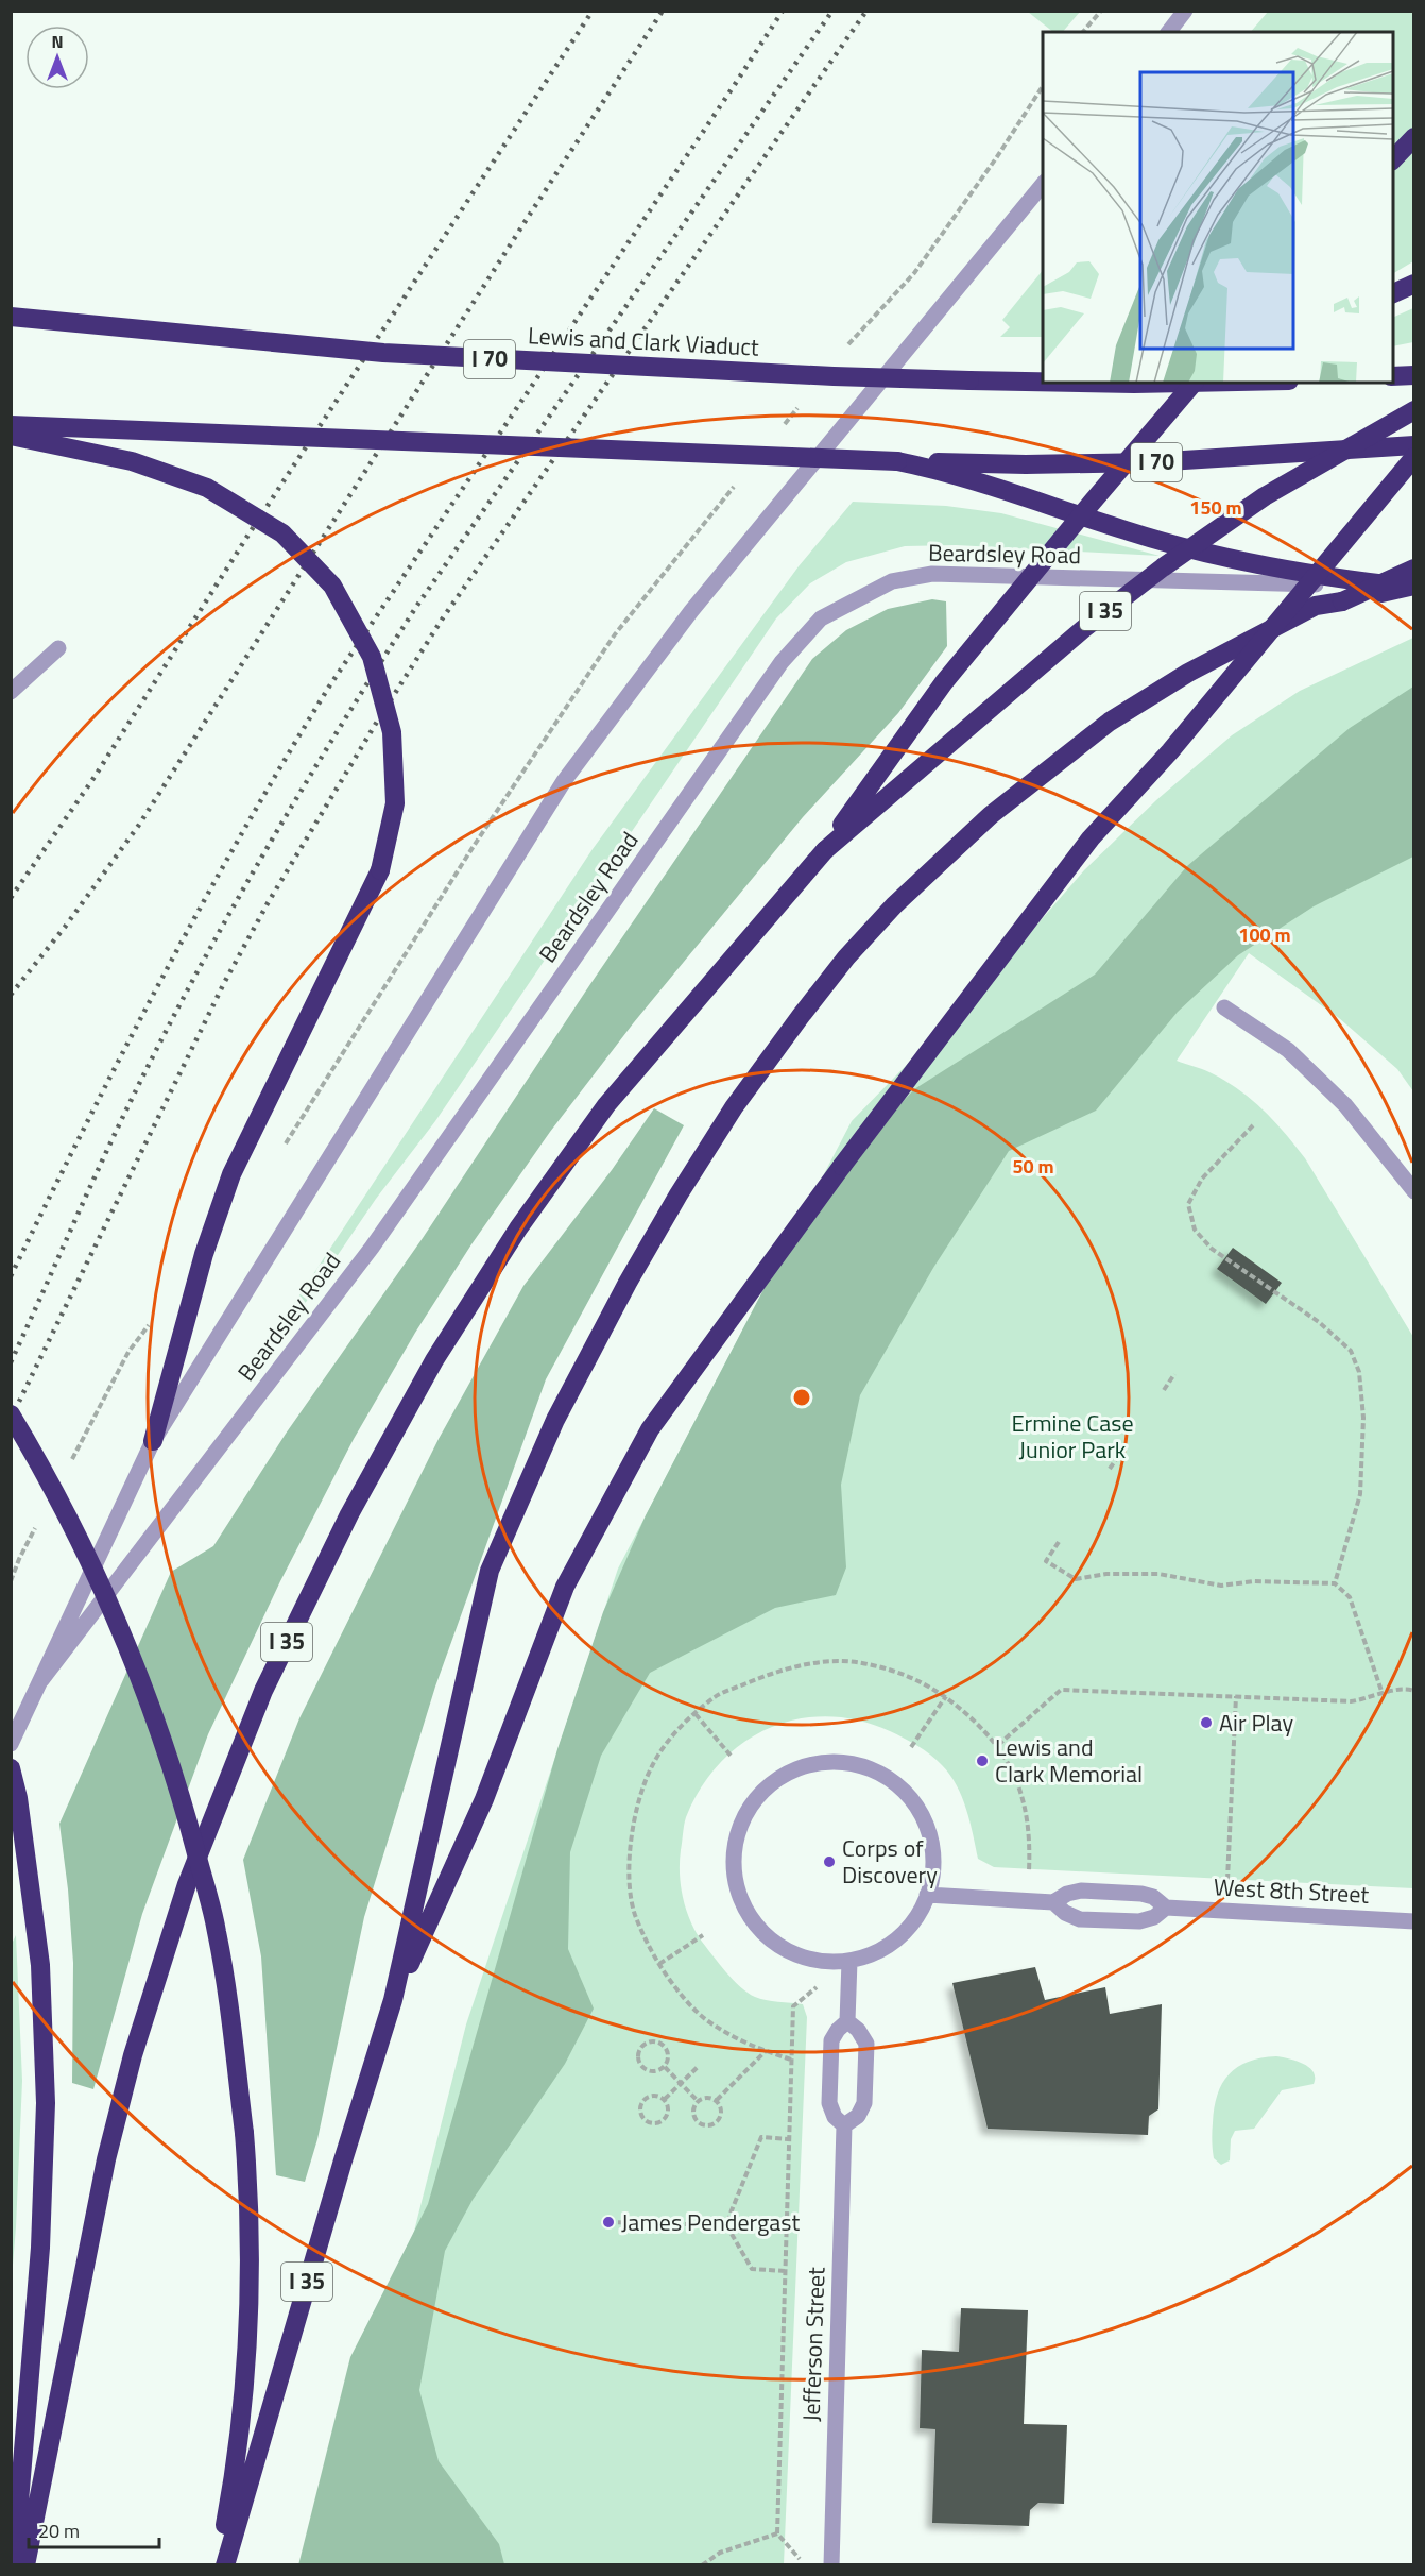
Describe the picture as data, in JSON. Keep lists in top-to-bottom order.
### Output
{
  "streets": {
    "highway": ["Lewis and Clark Viaduct", "I 70", "I 35"],
    "street": ["Beardsley Road", "West 8th Street", "Jefferson Street"]
  },
  "crossings": [
    ["Lewis and Clark Viaduct", "I 70"],
    ["West 8th Street", "Jefferson Street"]
  ],
  "parks": ["Ermine Case Junior Park"],
  "places": [
    "Air Play",
    "Lewis and Clark Memorial",
    "Corps of Discovery",
    "James Pendergast"
  ],
  "scale_bar": "20 m",
  "north": "top",
  "rings": ["150 m", "100 m", "50 m"]
}
